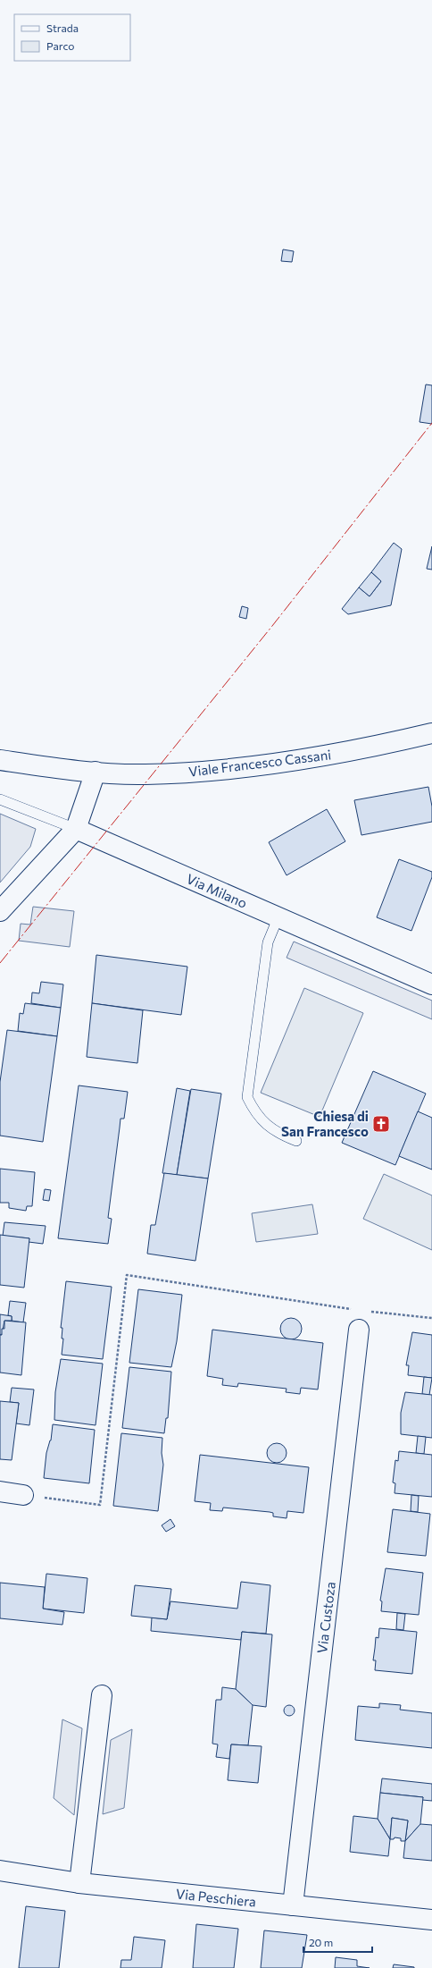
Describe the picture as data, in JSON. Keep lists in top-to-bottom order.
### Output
{
  "streets": {
    "street": [
      "Viale Francesco Cassani",
      "Via Milano",
      "Via Custoza",
      "Via Peschiera"
    ]
  },
  "crossings": [
    ["Via Custoza", "Via Peschiera"]
  ],
  "places": {
    "church": ["Chiesa di San Francesco"]
  },
  "legend": ["Strada", "Parco"],
  "scale_bar": "20 m"
}
